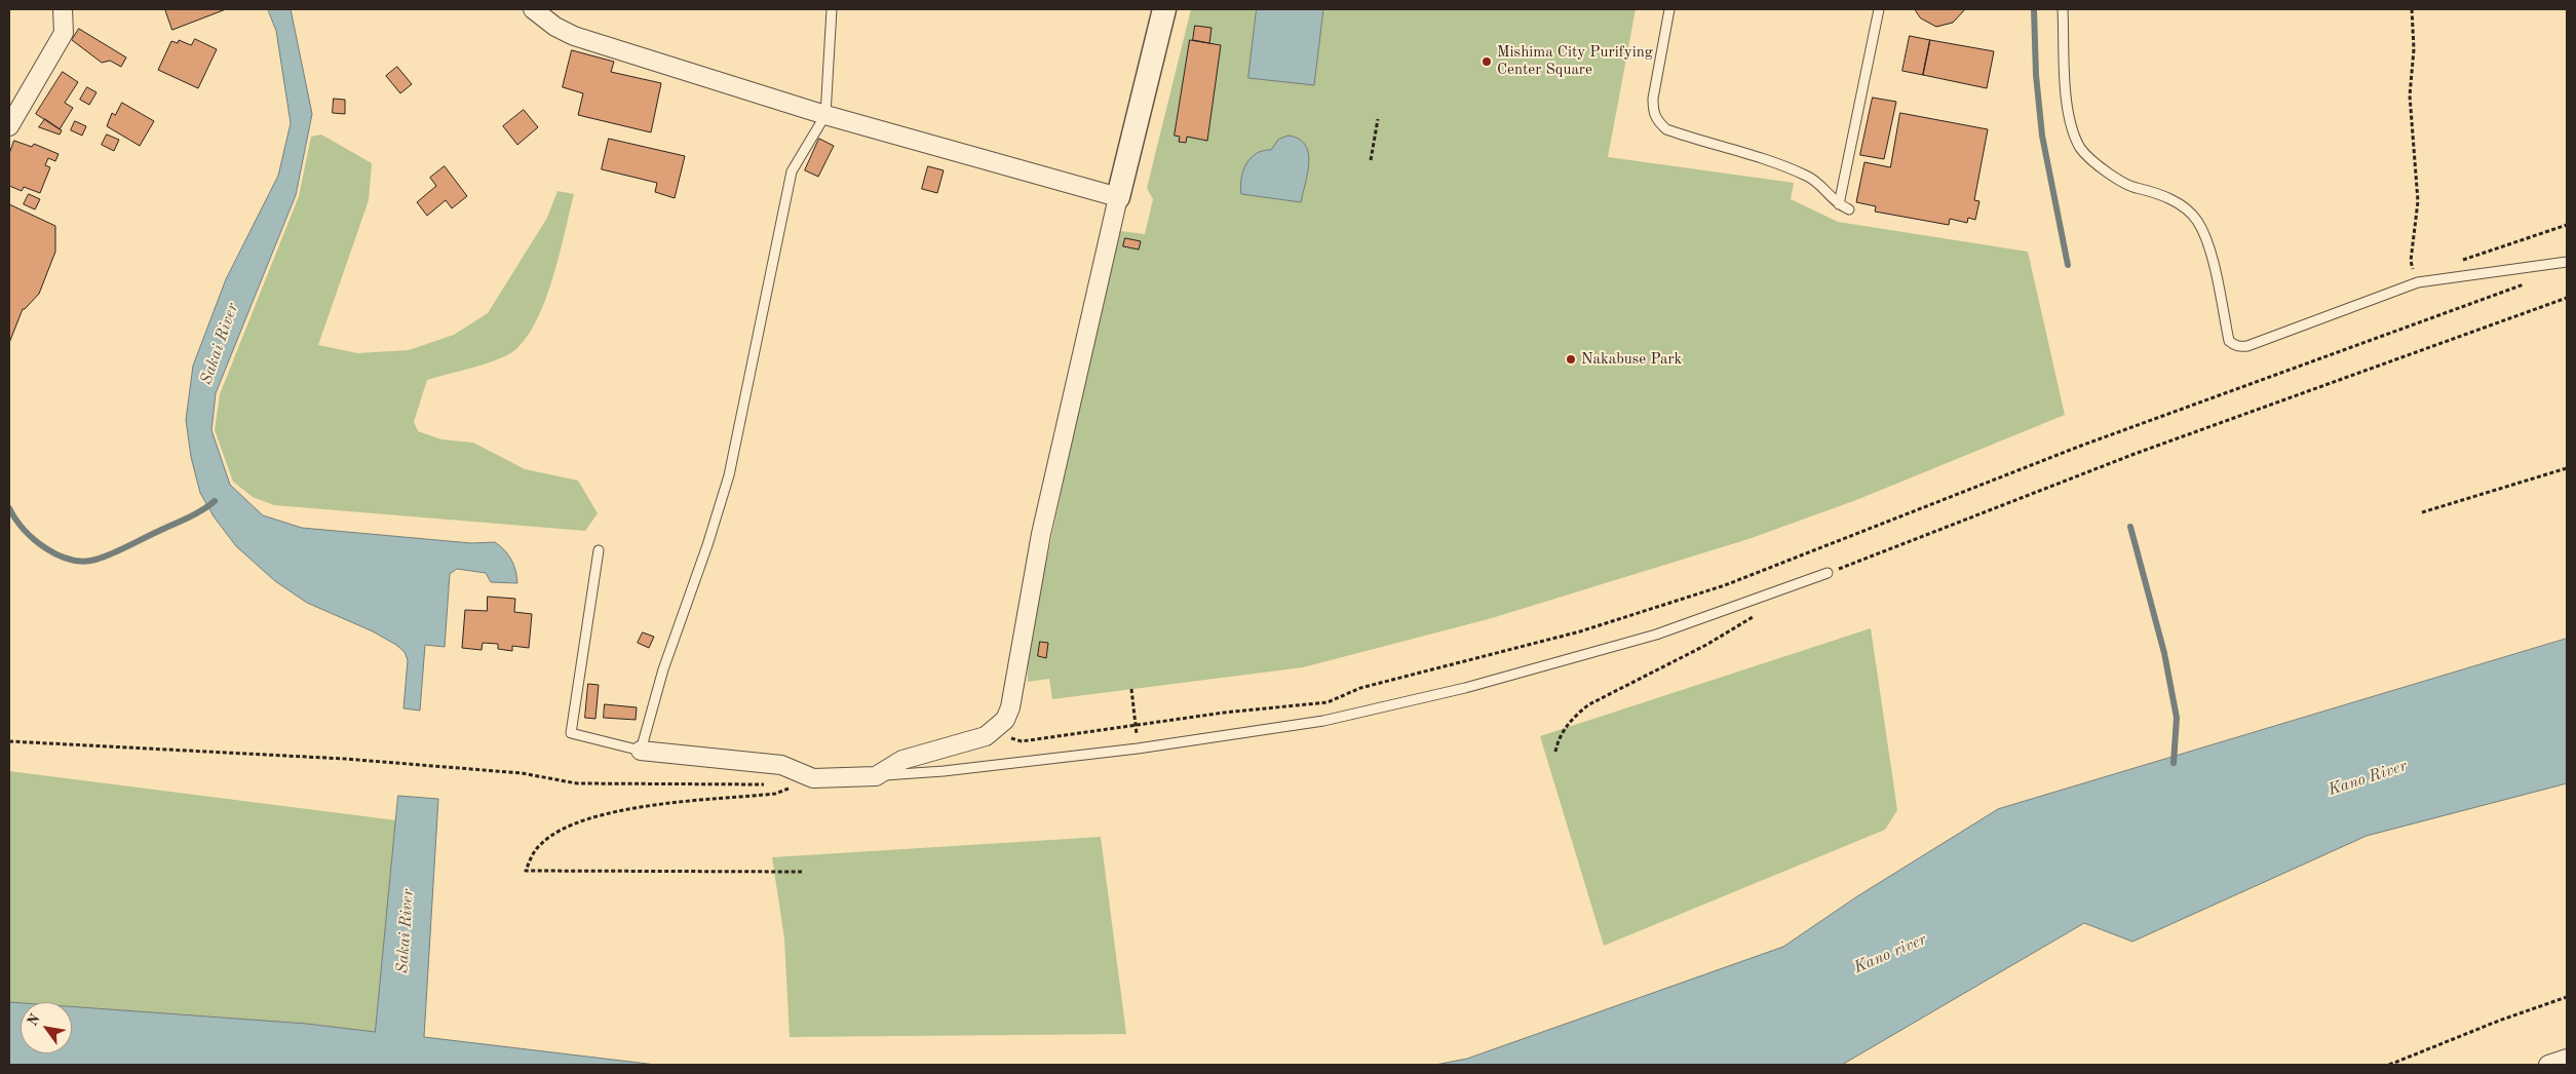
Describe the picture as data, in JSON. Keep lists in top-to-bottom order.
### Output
{
  "water": ["Sakai River", "Kano River", "Kano river"],
  "places": ["Mishima City Purifying Center Square", "Nakabuse Park"],
  "north": "top left"
}
